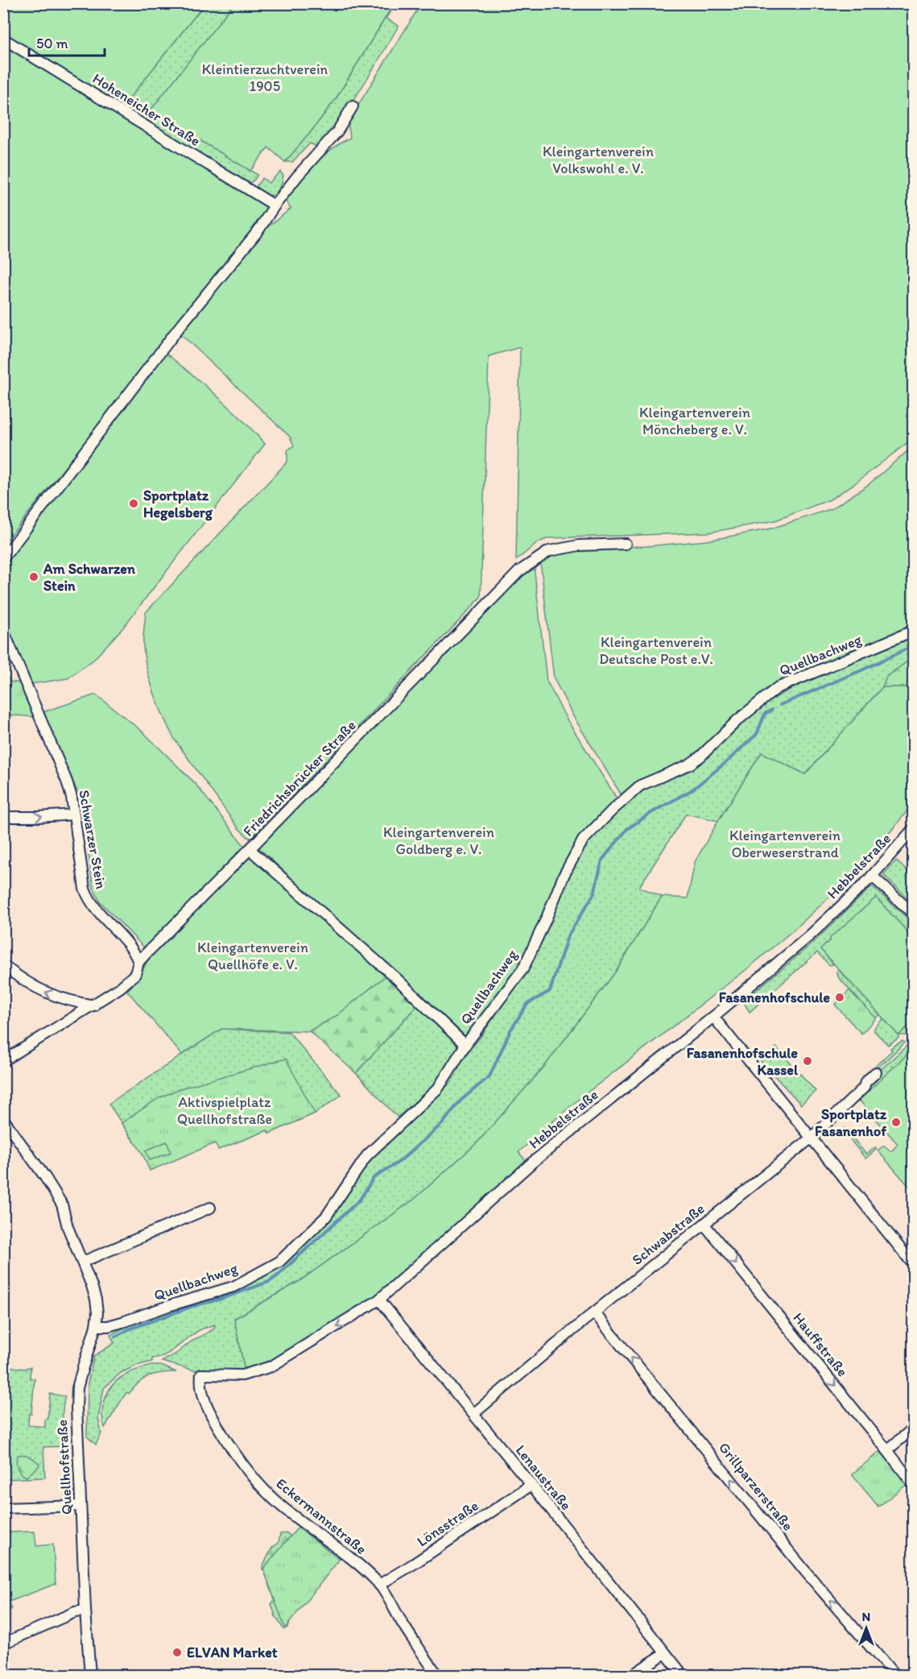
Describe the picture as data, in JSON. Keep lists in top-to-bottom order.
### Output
{
  "streets": {
    "street": [
      "Hoheneicher Straße",
      "Quellbachweg",
      "Friedrichsbrücker Straße",
      "Schwarzer Stein",
      "Hebbelstraße",
      "Schwabstraße",
      "Hauffstraße",
      "Quellhofstraße",
      "Lenaustraße",
      "Grillparzerstraße",
      "Eckermannstraße",
      "Lönsstraße"
    ]
  },
  "crossings": [
    ["Quellbachweg", "Quellhofstraße"],
    ["Friedrichsbrücker Straße", "Schwarzer Stein"],
    ["Hebbelstraße", "Lenaustraße"],
    ["Hebbelstraße", "Eckermannstraße"],
    ["Schwabstraße", "Hauffstraße"],
    ["Schwabstraße", "Lenaustraße"],
    ["Schwabstraße", "Grillparzerstraße"],
    ["Lenaustraße", "Lönsstraße"],
    ["Eckermannstraße", "Lönsstraße"]
  ],
  "one_way": ["Hauffstraße", "Grillparzerstraße"],
  "parks": [
    "Kleintierzuchtverein 1905",
    "Kleingartenverein Volkswohl e. V.",
    "Kleingartenverein Möncheberg e. V.",
    "Kleingartenverein Deutsche Post e.V.",
    "Kleingartenverein Goldberg e. V.",
    "Kleingartenverein Oberweserstrand",
    "Kleingartenverein Quellhöfe e. V.",
    "Aktivspielplatz Quellhofstraße"
  ],
  "places": [
    "Sportplatz Hegelsberg",
    "Am Schwarzen Stein",
    "Fasanenhofschule",
    "Fasanenhofschule Kassel",
    "Sportplatz Fasanenhof",
    "ELVAN Market"
  ],
  "scale_bar": "50 m",
  "north": "top"
}
